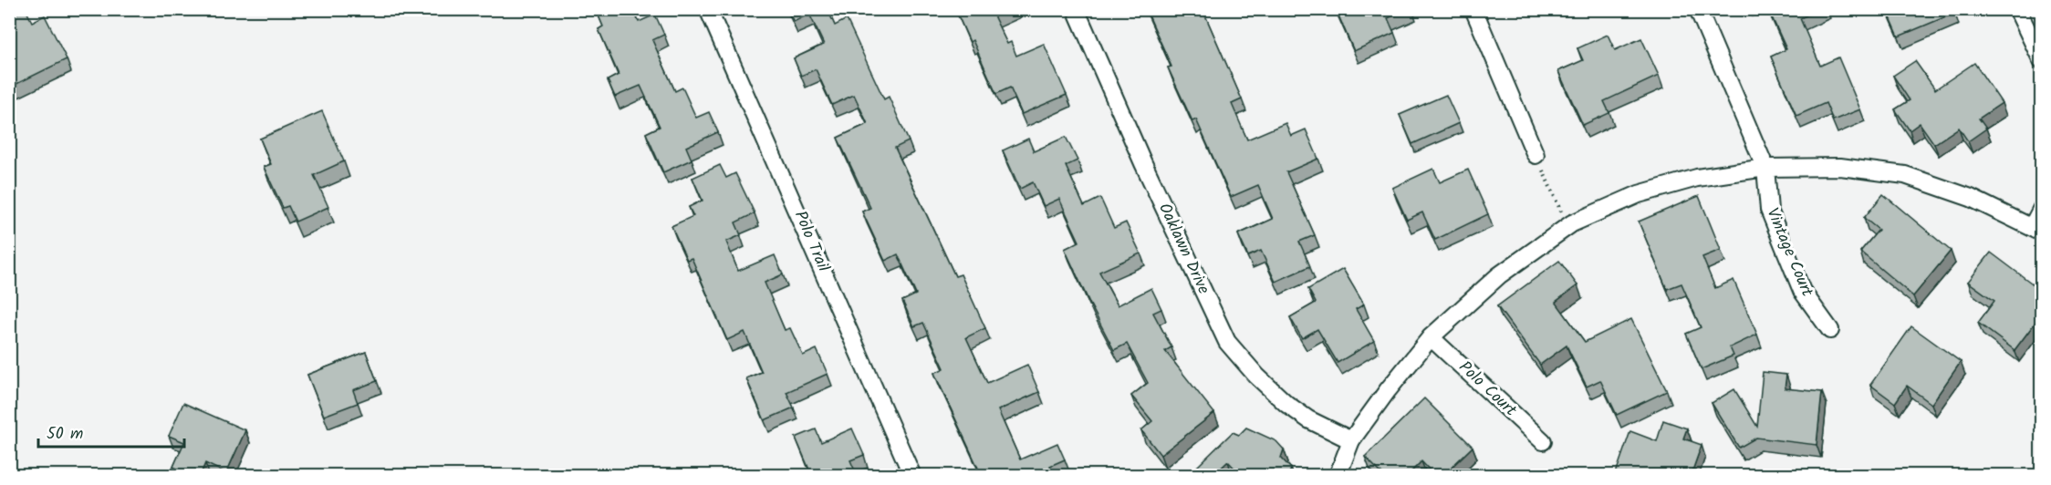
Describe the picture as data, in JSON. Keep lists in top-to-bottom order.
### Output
{
  "streets": {
    "street": [
      "Polo Trail",
      "Oaklawn Drive",
      "Vintage Court",
      "Polo Court"
    ]
  },
  "scale_bar": "50 m"
}
